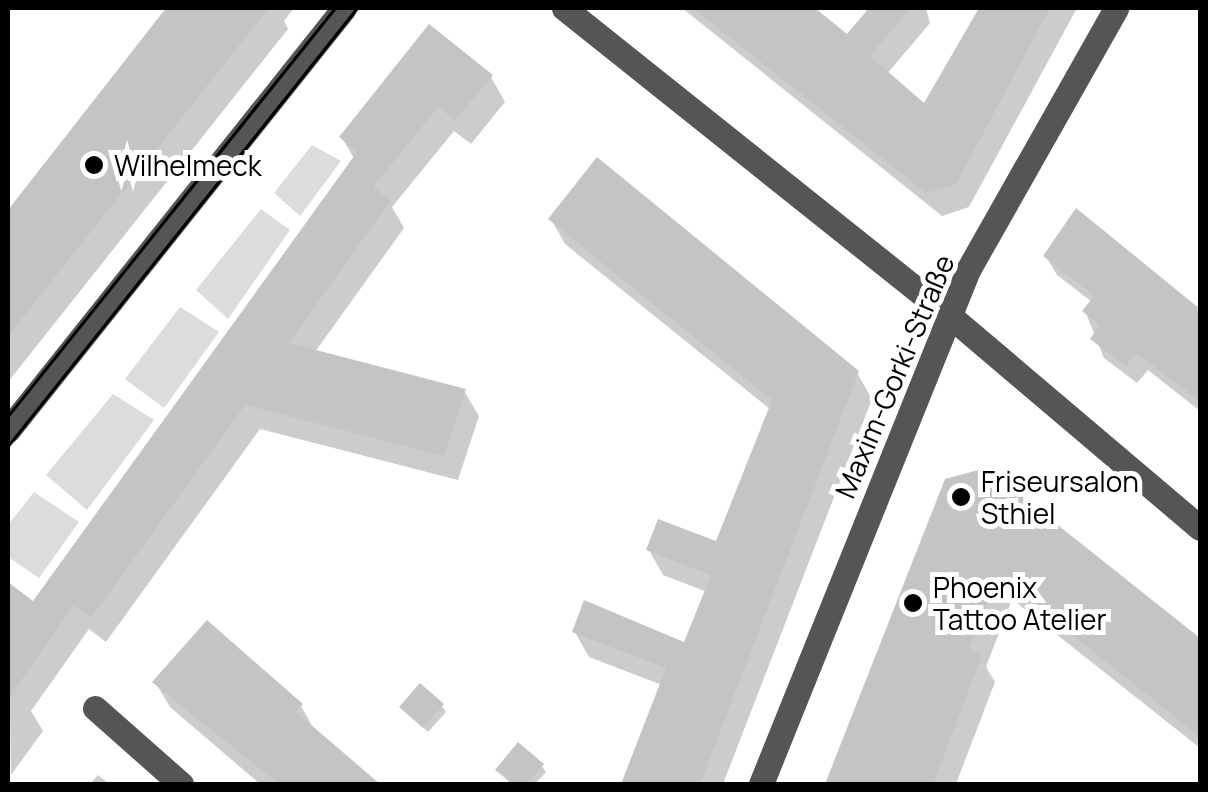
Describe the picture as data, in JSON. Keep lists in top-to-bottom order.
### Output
{
  "streets": {
    "street": ["Maxim-Gorki-Straße"]
  },
  "places": ["Wilhelmeck", "Friseursalon Sthiel", "Phoenix Tattoo Atelier"]
}
